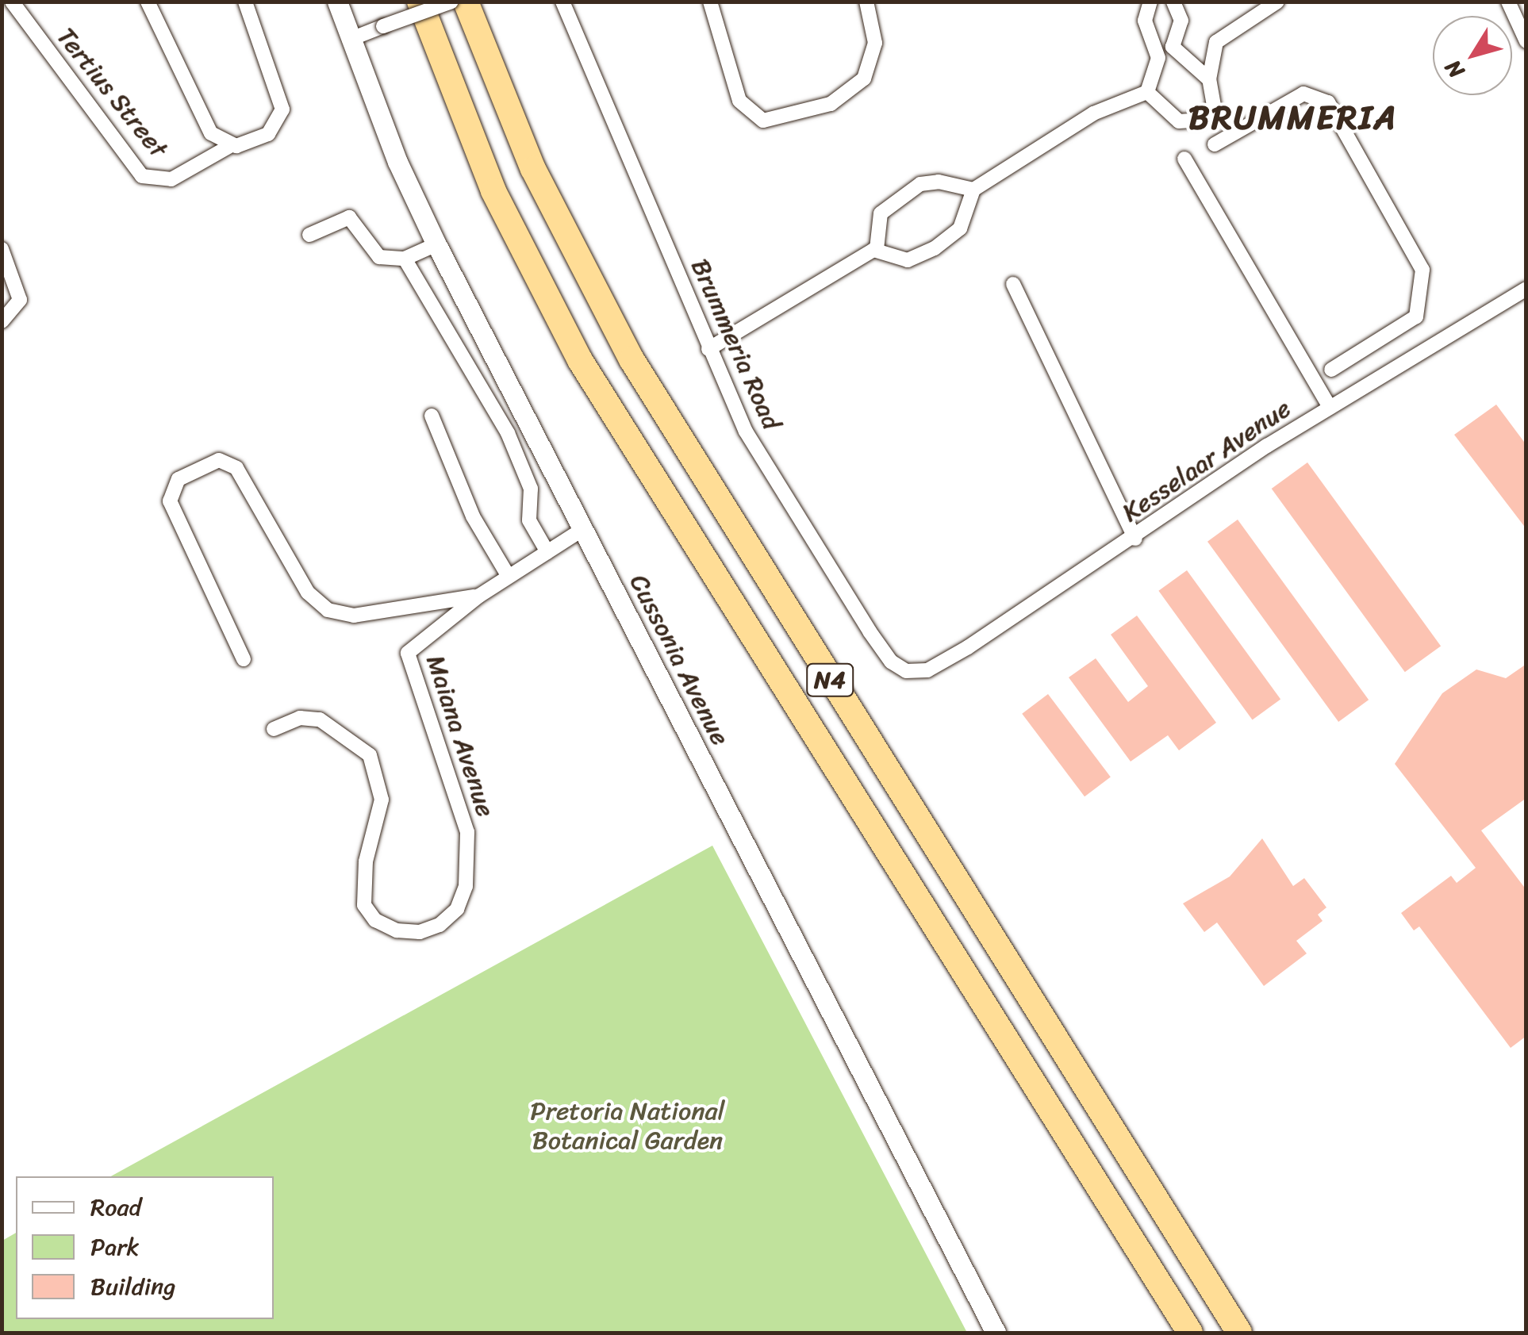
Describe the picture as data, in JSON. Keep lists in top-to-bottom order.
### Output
{
  "streets": {
    "highway": ["N4"],
    "main road": ["Cussonia Avenue"],
    "street": [
      "Tertius Street",
      "Brummeria Road",
      "Kesselaar Avenue",
      "Maiana Avenue"
    ]
  },
  "crossings": [
    ["Brummeria Road", "Kesselaar Avenue"],
    ["Cussonia Avenue", "Maiana Avenue"]
  ],
  "districts": ["BRUMMERIA"],
  "parks": ["Pretoria National Botanical Garden"],
  "legend": ["Road", "Park", "Building"],
  "north": "bottom left"
}
